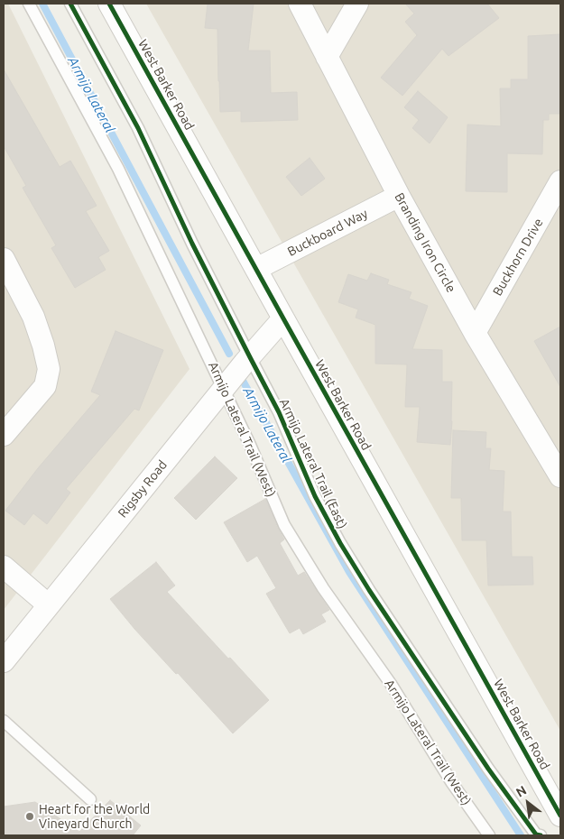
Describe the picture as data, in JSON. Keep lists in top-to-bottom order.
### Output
{
  "streets": {
    "street": [
      "West Barker Road",
      "Buckboard Way",
      "Branding Iron Circle",
      "Buckhorn Drive",
      "Rigsby Road"
    ],
    "lane": ["Armijo Lateral Trail (West)", "Armijo Lateral Trail (East)"]
  },
  "crossings": [
    ["West Barker Road", "Buckboard Way"],
    ["West Barker Road", "Rigsby Road"],
    ["Buckboard Way", "Branding Iron Circle"],
    ["Branding Iron Circle", "Buckhorn Drive"],
    ["Armijo Lateral Trail (West)", "Rigsby Road"],
    ["Armijo Lateral Trail (East)", "Rigsby Road"]
  ],
  "water": ["Armijo Lateral"],
  "places": ["Heart for the World Vineyard Church"],
  "north": "top left"
}
